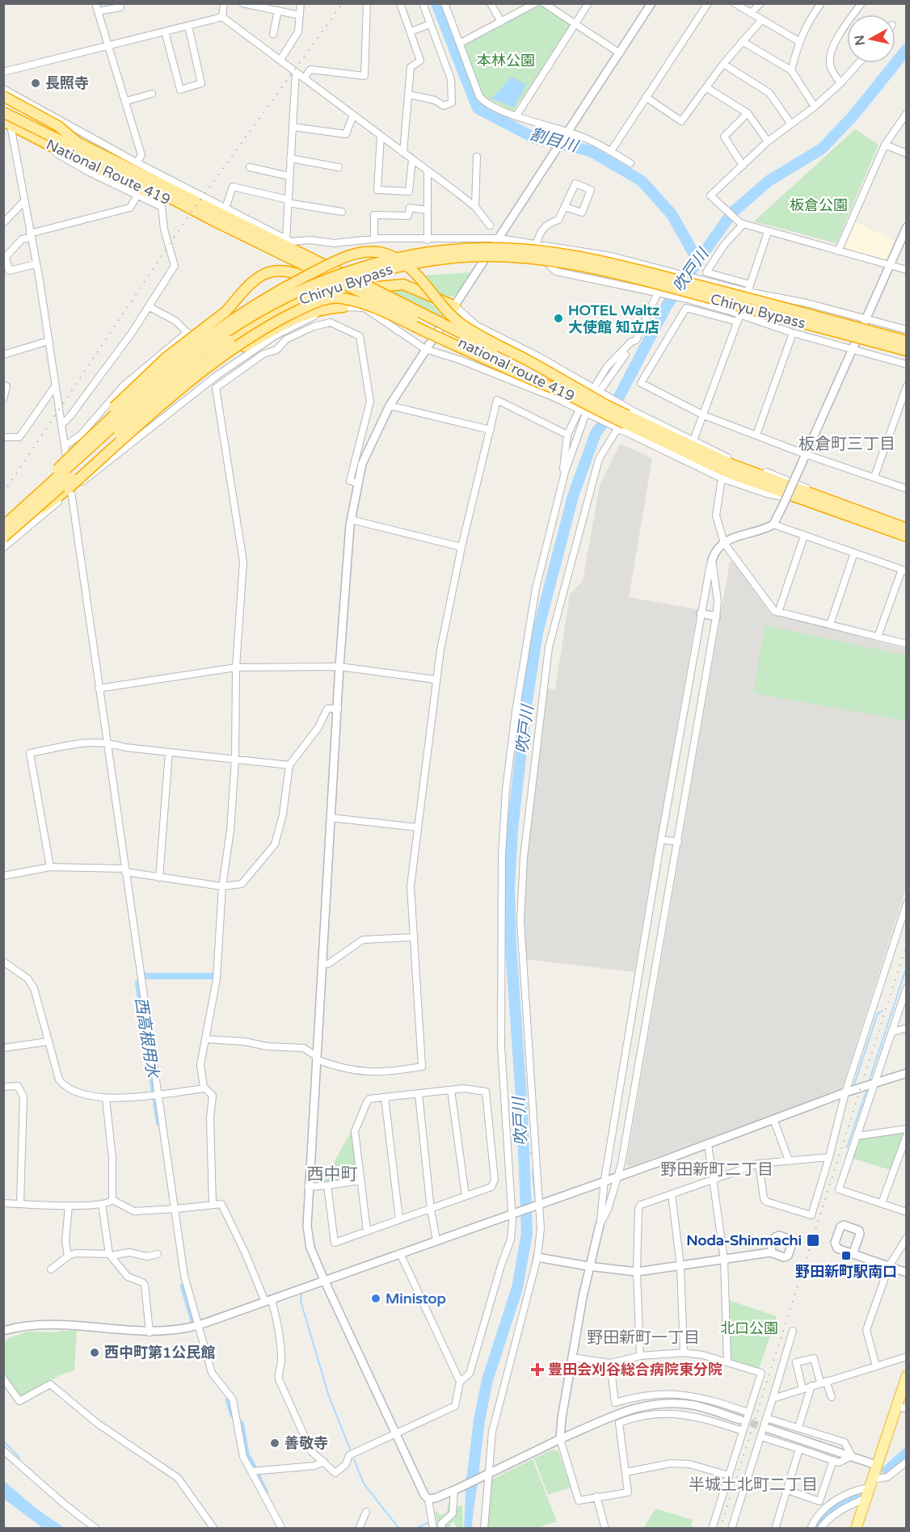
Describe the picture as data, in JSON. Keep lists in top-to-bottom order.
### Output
{
  "streets": {
    "highway": ["National Route 419", "Chiryu Bypass", "national route 419"]
  },
  "crossings": [
    ["National Route 419", "national route 419"]
  ],
  "districts": [
    "板倉町三丁目",
    "野田新町二丁目",
    "西中町",
    "野田新町一丁目",
    "半城土北町二丁目"
  ],
  "water": ["割目川", "吹戸川", "西高根用水"],
  "parks": ["本林公園", "板倉公園", "北口公園"],
  "places": {
    "other": [
      "長照寺",
      "HOTEL Waltz 大使館 知立店",
      "Ministop",
      "西中町第1公民館",
      "善敬寺"
    ],
    "transit": ["Noda-Shinmachi", "野田新町駅南口"],
    "health": ["豊田会刈谷総合病院東分院"]
  },
  "north": "left"
}
